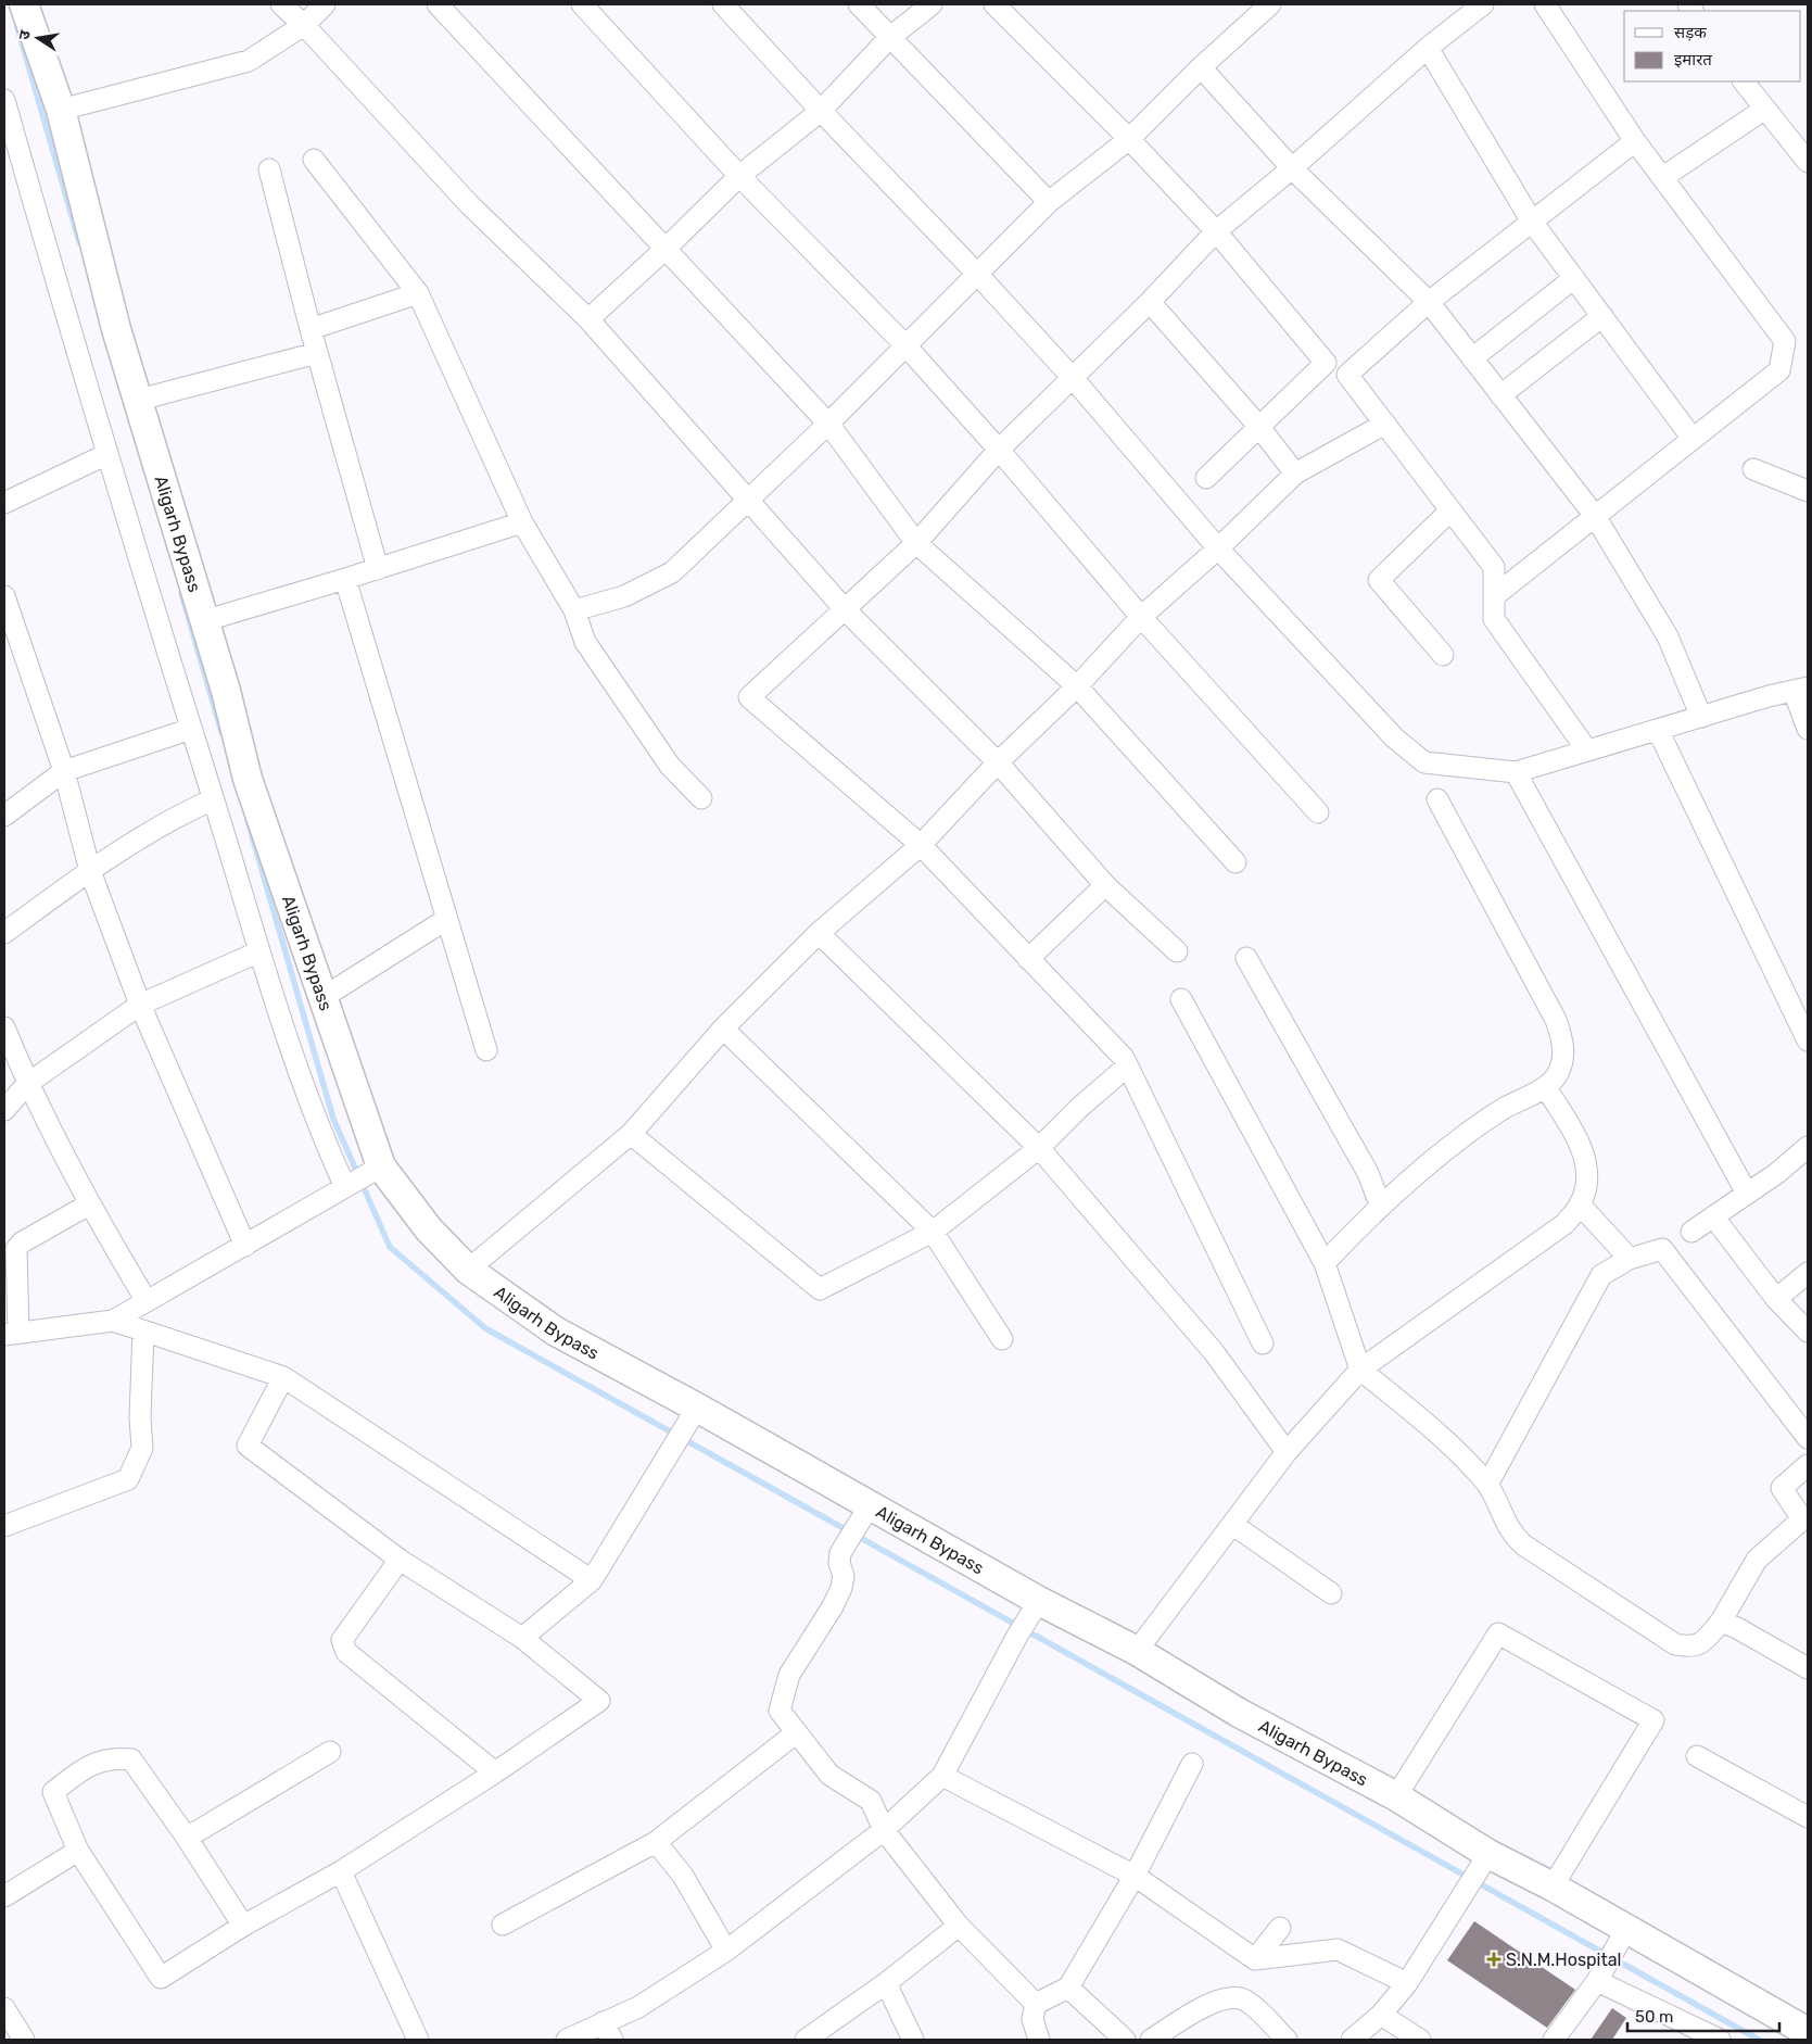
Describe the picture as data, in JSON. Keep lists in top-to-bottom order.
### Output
{
  "streets": {
    "highway": ["Aligarh Bypass"]
  },
  "places": {
    "health": ["S.N.M.Hospital"]
  },
  "legend": ["सड़क", "इमारत"],
  "scale_bar": "50 m",
  "north": "left"
}
